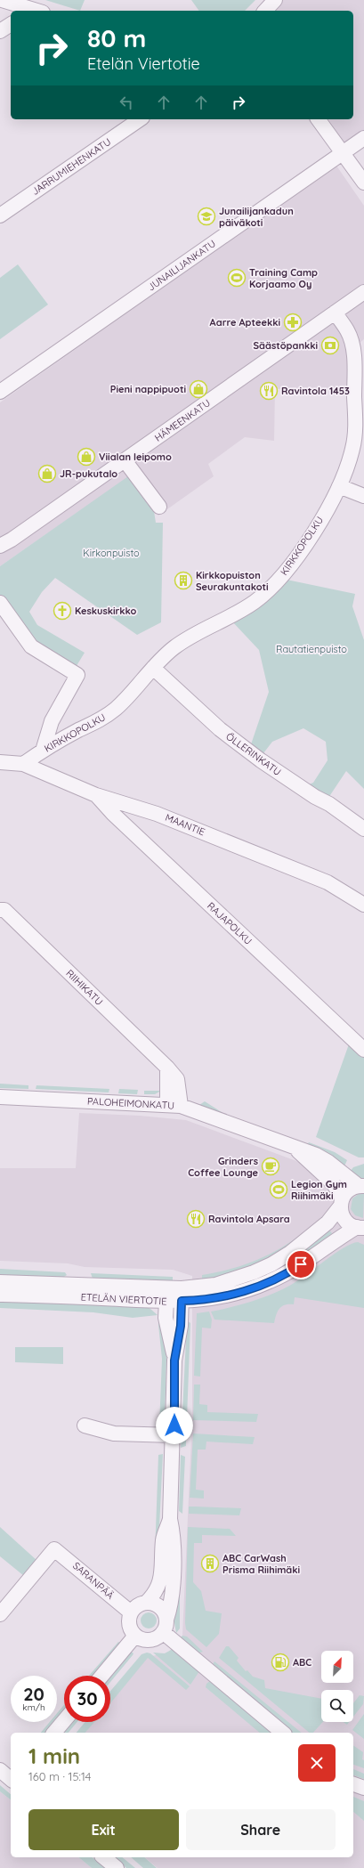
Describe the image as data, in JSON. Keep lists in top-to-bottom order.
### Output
{
  "streets": {
    "street": [
      "JARRUMIEHENKATU",
      "JUNAILIJANKATU",
      "HÄMEENKATU",
      "KIRKKOPOLKU",
      "ÖLLERINKATU",
      "MAANTIE",
      "RAJAPOLKU",
      "RIIHIKATU",
      "PALOHEIMONKATU",
      "ETELÄN VIERTOTIE",
      "SARANPÄÄ"
    ]
  },
  "crossings": [
    ["HÄMEENKATU", "KIRKKOPOLKU"],
    ["KIRKKOPOLKU", "ÖLLERINKATU"],
    ["KIRKKOPOLKU", "MAANTIE"],
    ["MAANTIE", "RAJAPOLKU"],
    ["RIIHIKATU", "PALOHEIMONKATU"],
    ["PALOHEIMONKATU", "ETELÄN VIERTOTIE"]
  ],
  "parks": ["Kirkonpuisto", "Rautatienpuisto"],
  "places": {
    "school or university": ["Junailijankadun päiväkoti"],
    "sports": ["Training Camp Korjaamo Oy", "Legion Gym Riihimäki"],
    "pharmacy": ["Aarre Apteekki"],
    "bank": ["Säästöpankki"],
    "shop": ["Pieni nappipuoti", "Viialan leipomo", "JR-pukutalo"],
    "restaurant": ["Ravintola 1453", "Ravintola Apsara"],
    "building": ["Kirkkopuiston Seurakuntakoti", "ABC CarWash Prisma Riihimäki"],
    "church": ["Keskuskirkko"],
    "cafe": ["Grinders Coffee Lounge"],
    "fuel station": ["ABC"]
  },
  "north": "top right",
  "page": {
    "turn": ["80 m", "Etelän Viertotie"],
    "speed": "20 km/h",
    "limit": "30",
    "heading": ["1 min", "160 m · 15:14"],
    "buttons": ["Exit", "Share"]
  }
}
